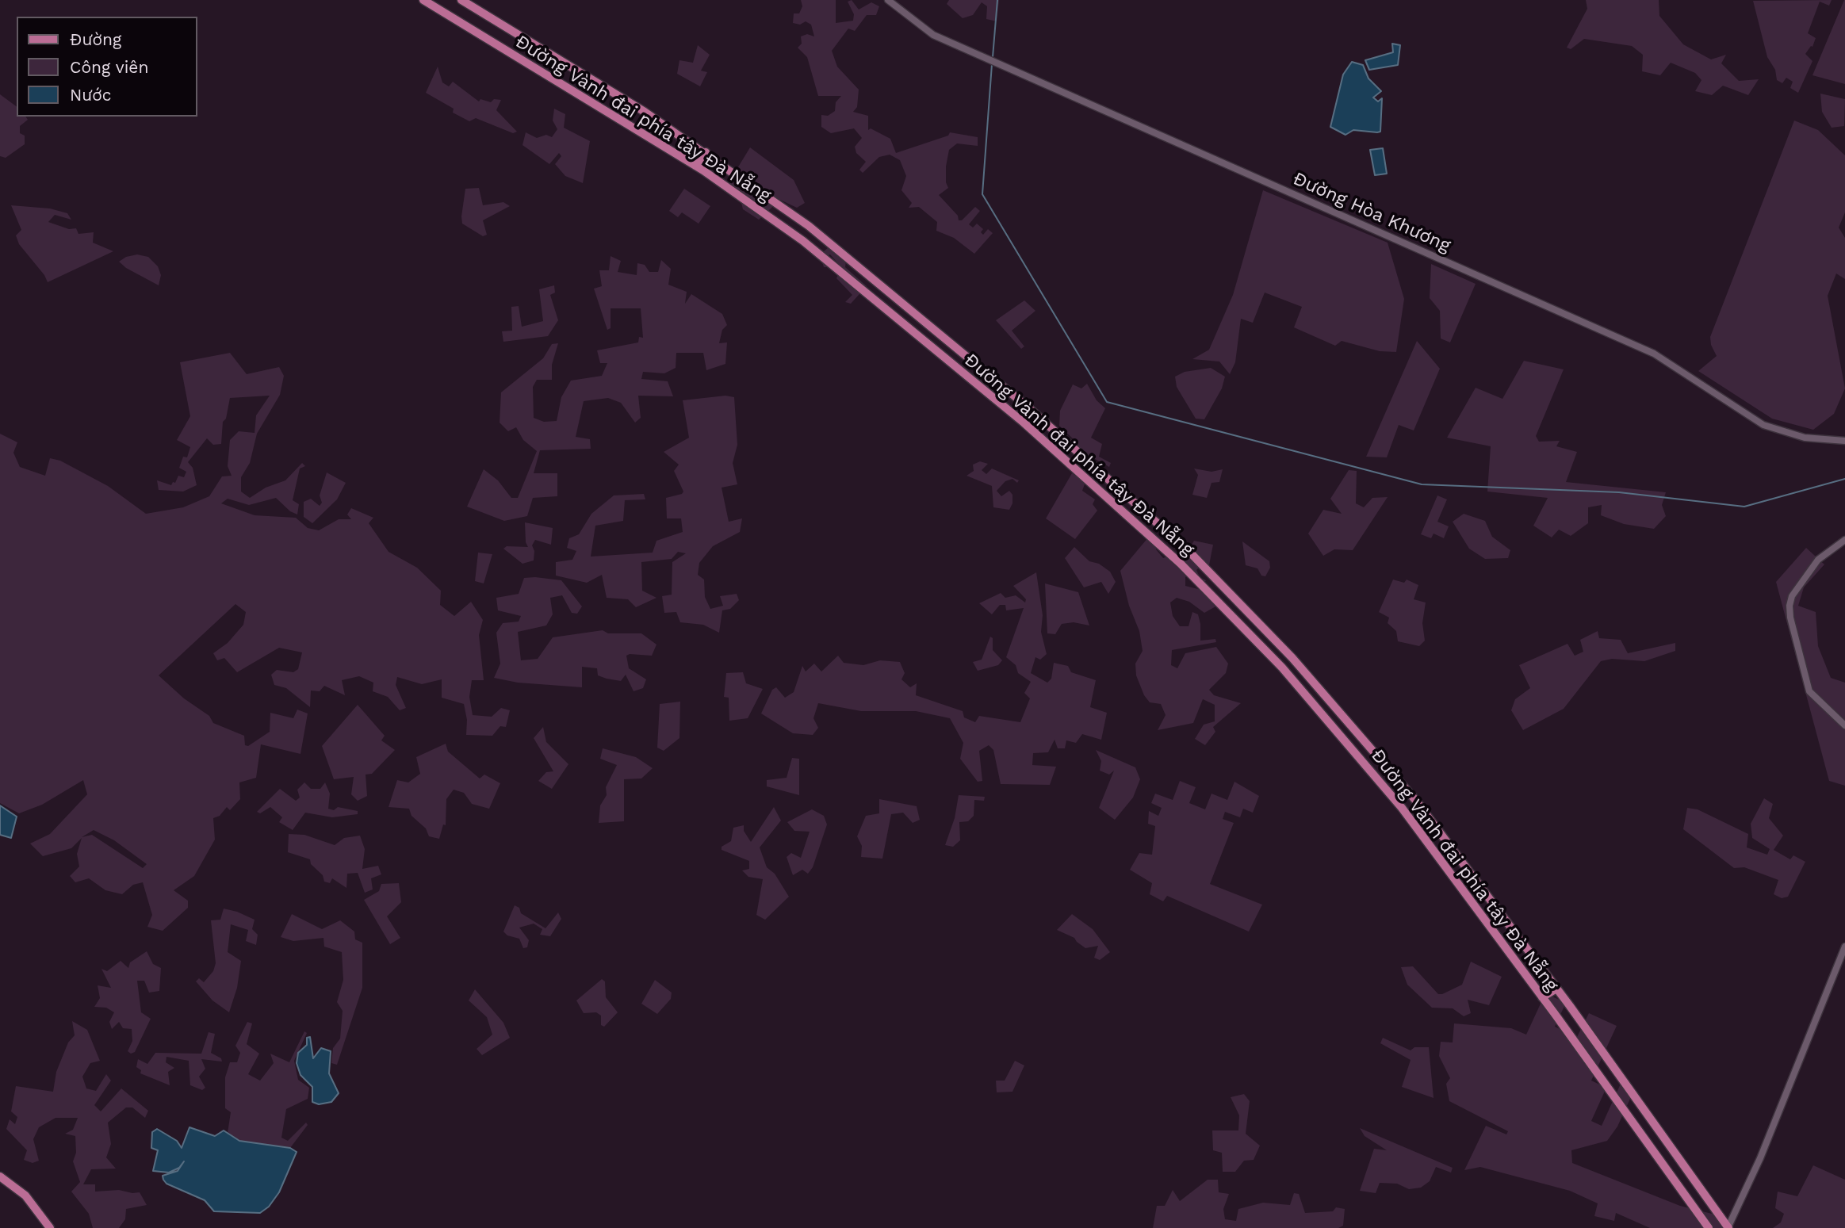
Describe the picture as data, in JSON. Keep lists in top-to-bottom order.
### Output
{
  "streets": {
    "main road": ["Đường Vành đai phía tây Đà Nẵng"],
    "street": ["Đường Hòa Khương"]
  },
  "legend": ["Đường", "Công viên", "Nước"]
}
